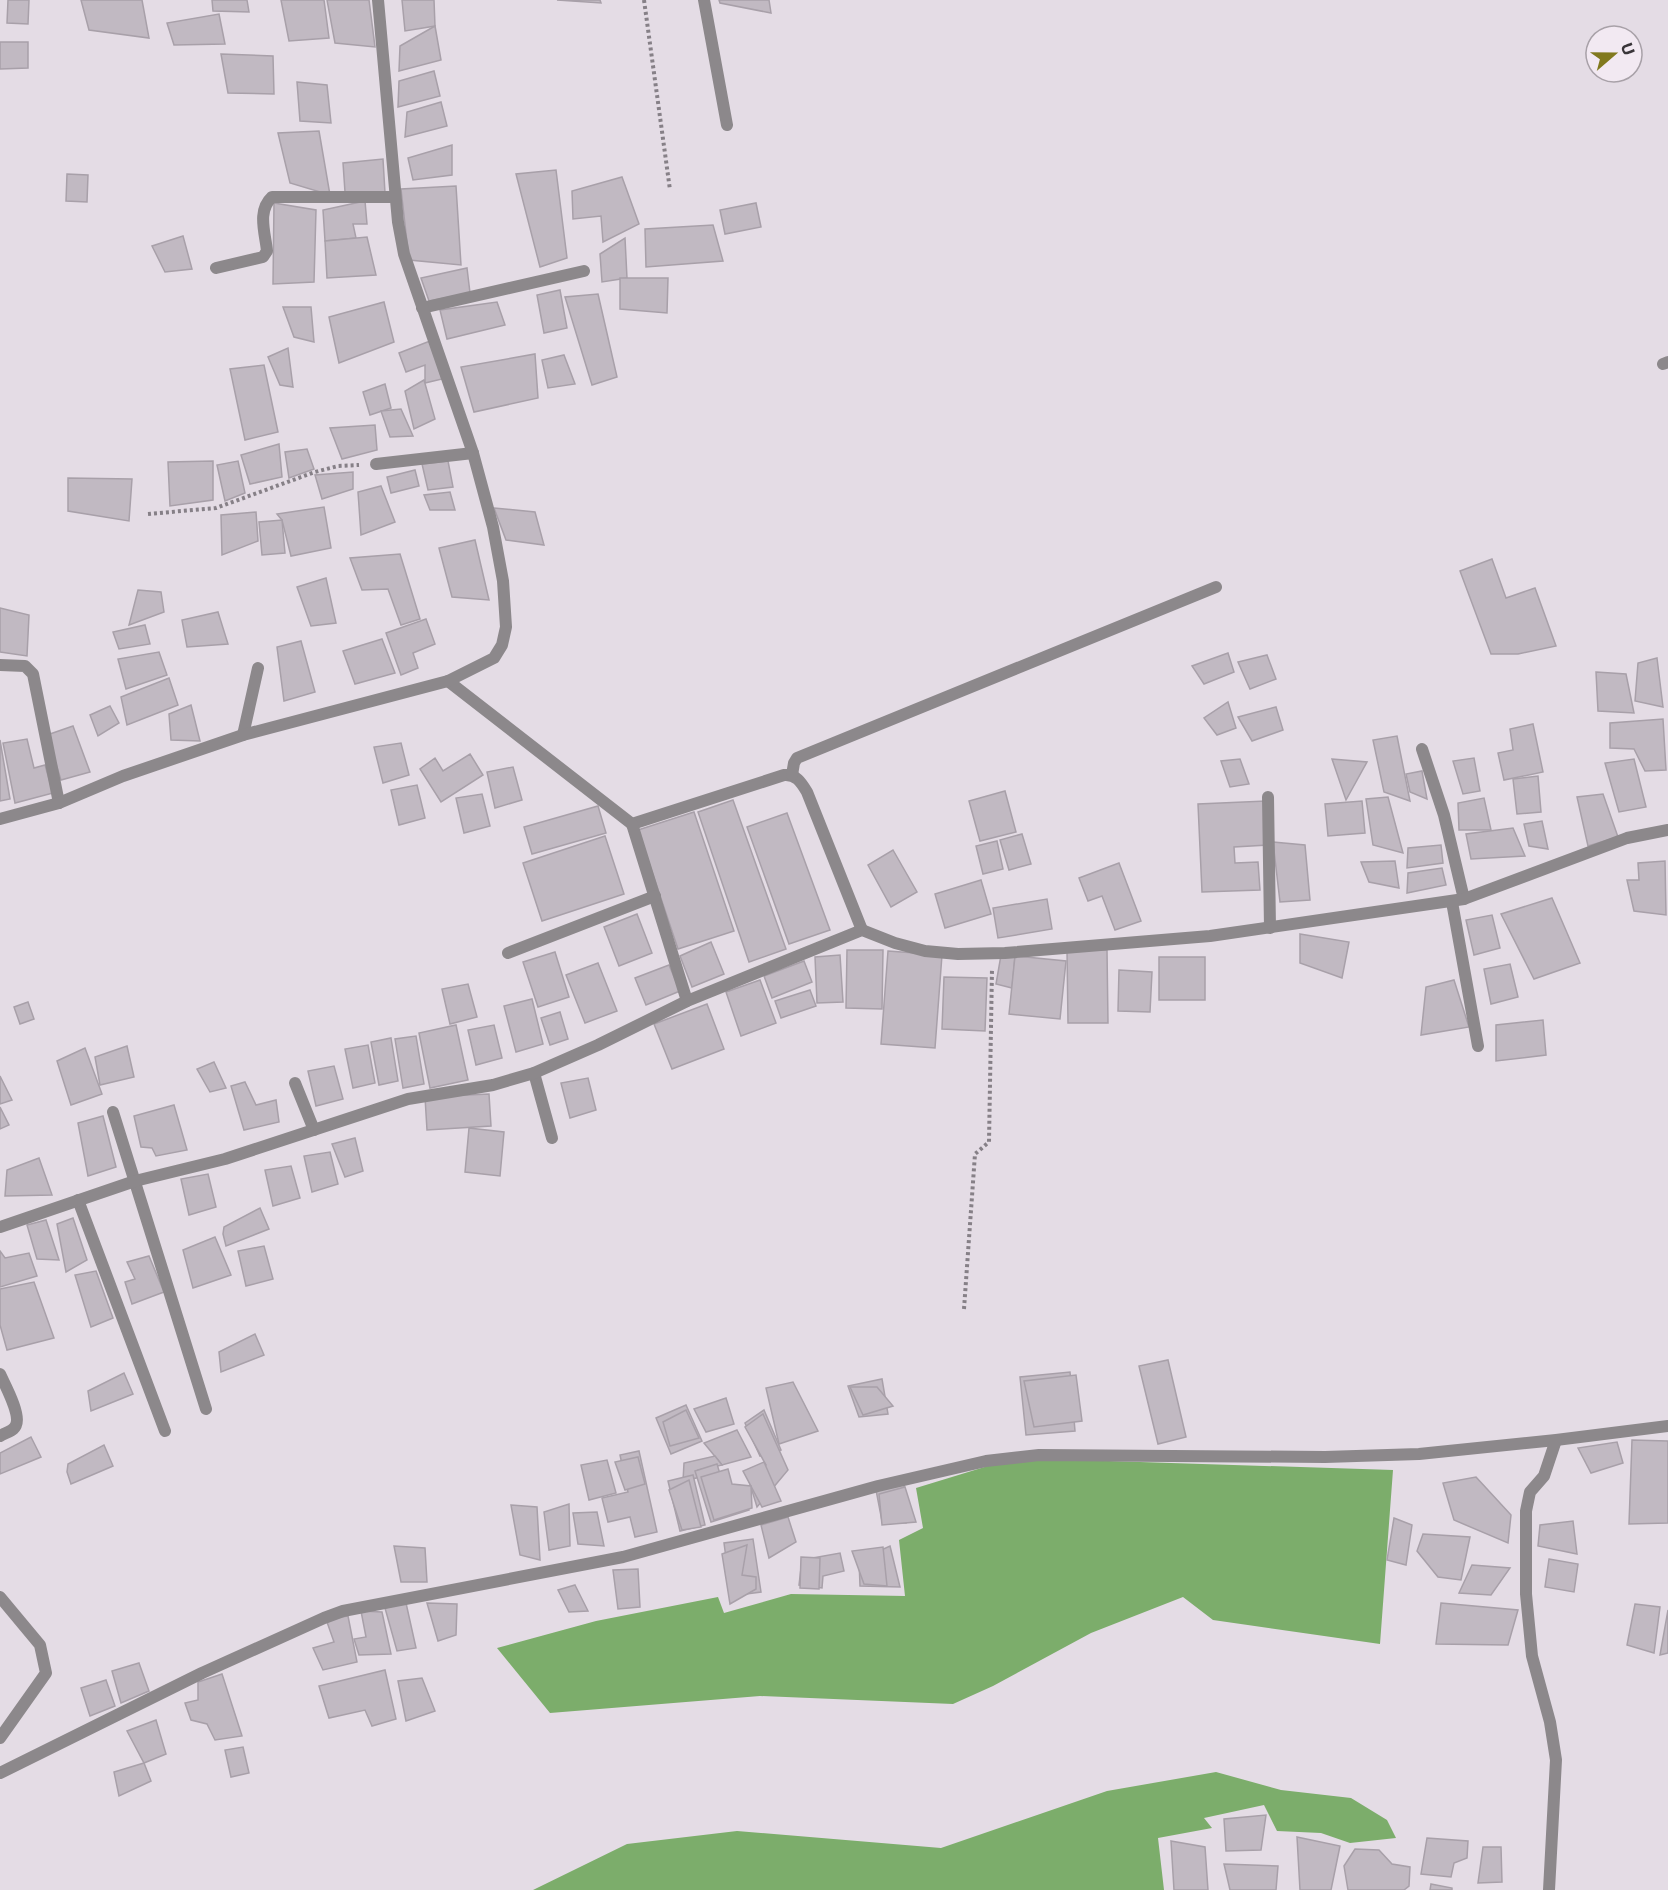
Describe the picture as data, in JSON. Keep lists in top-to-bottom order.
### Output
{
  "north": "right"
}
